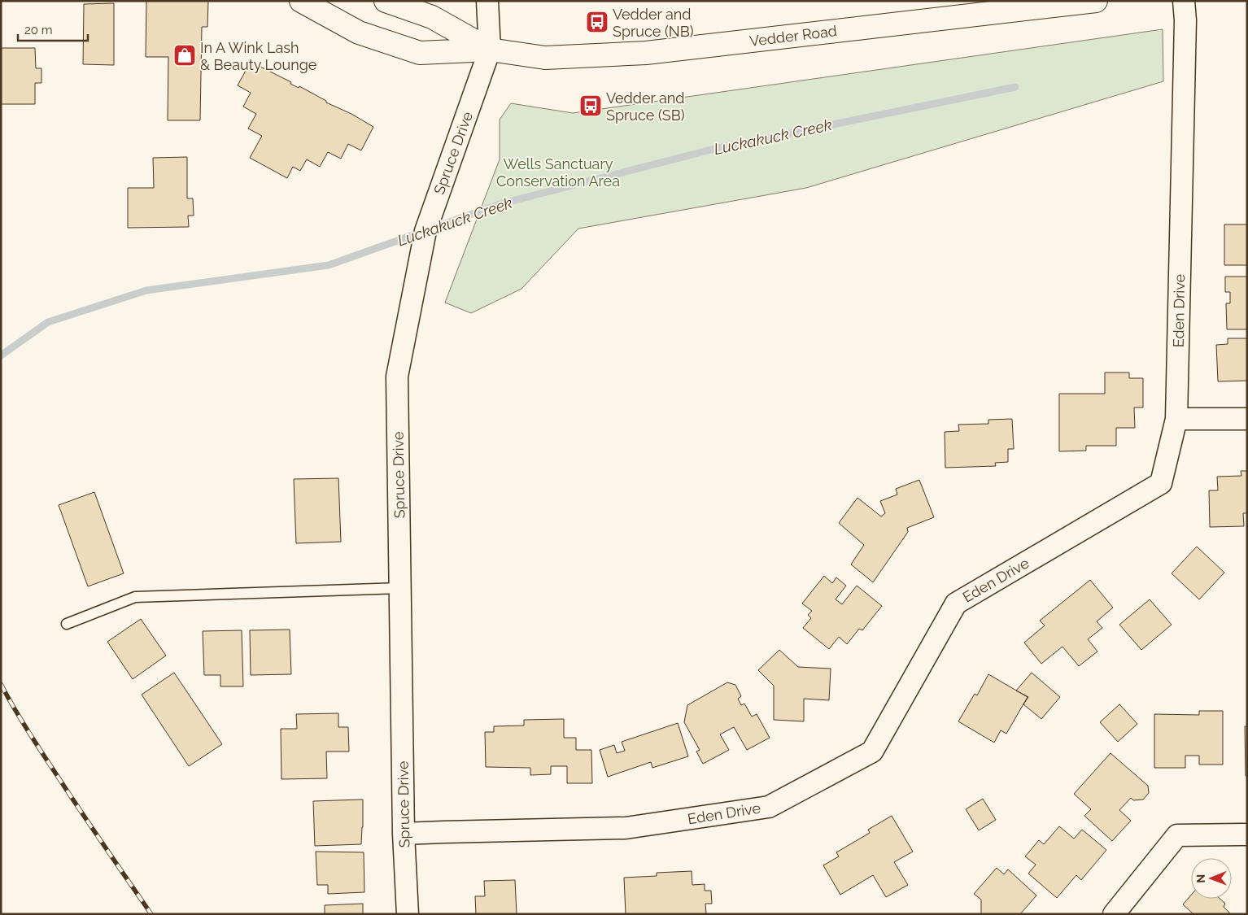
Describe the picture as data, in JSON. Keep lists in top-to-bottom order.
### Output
{
  "streets": {
    "main road": ["Vedder Road"],
    "street": ["Spruce Drive", "Eden Drive"]
  },
  "crossings": [
    ["Vedder Road", "Spruce Drive"],
    ["Spruce Drive", "Eden Drive"]
  ],
  "water": ["Luckakuck Creek"],
  "parks": ["Wells Sanctuary Conservation Area"],
  "places": {
    "bus stop": ["Vedder and Spruce (NB)", "Vedder and Spruce (SB)"],
    "shop": ["In A Wink Lash & Beauty Lounge"]
  },
  "scale_bar": "20 m",
  "north": "left"
}
